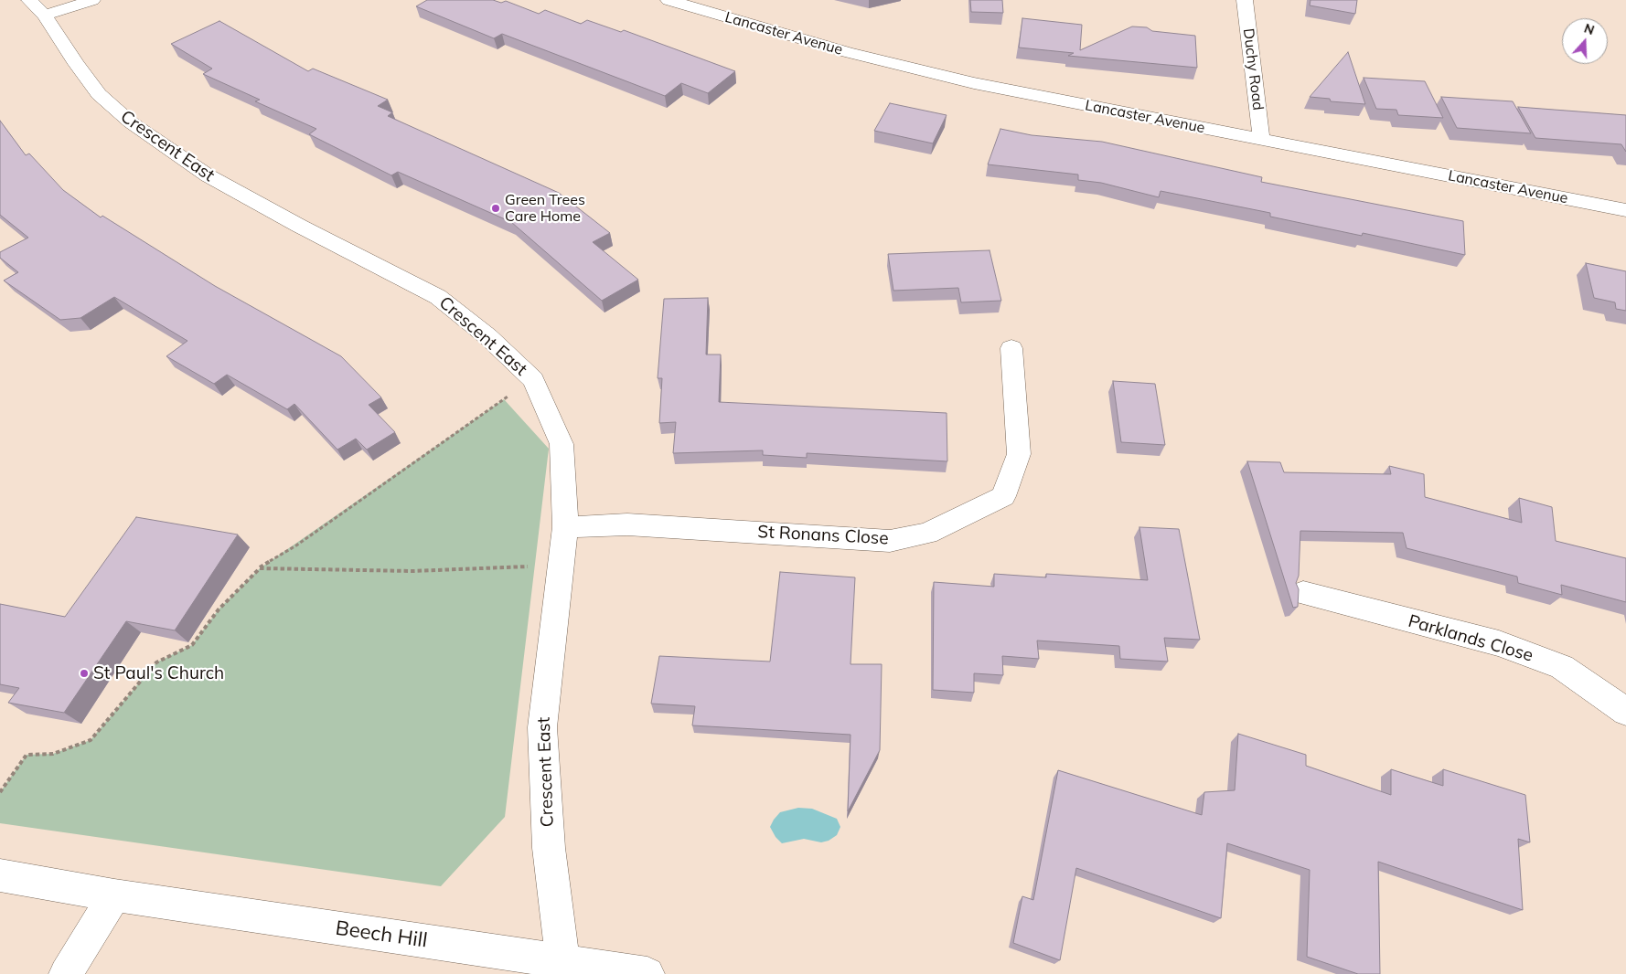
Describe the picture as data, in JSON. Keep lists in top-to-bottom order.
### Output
{
  "streets": {
    "street": [
      "Lancaster Avenue",
      "Duchy Road",
      "Crescent East",
      "St Ronans Close",
      "Parklands Close",
      "Beech Hill"
    ]
  },
  "crossings": [
    ["Lancaster Avenue", "Duchy Road"],
    ["Crescent East", "St Ronans Close"],
    ["Crescent East", "Beech Hill"]
  ],
  "places": ["Green Trees Care Home", "St Paul's Church"],
  "north": "top"
}
